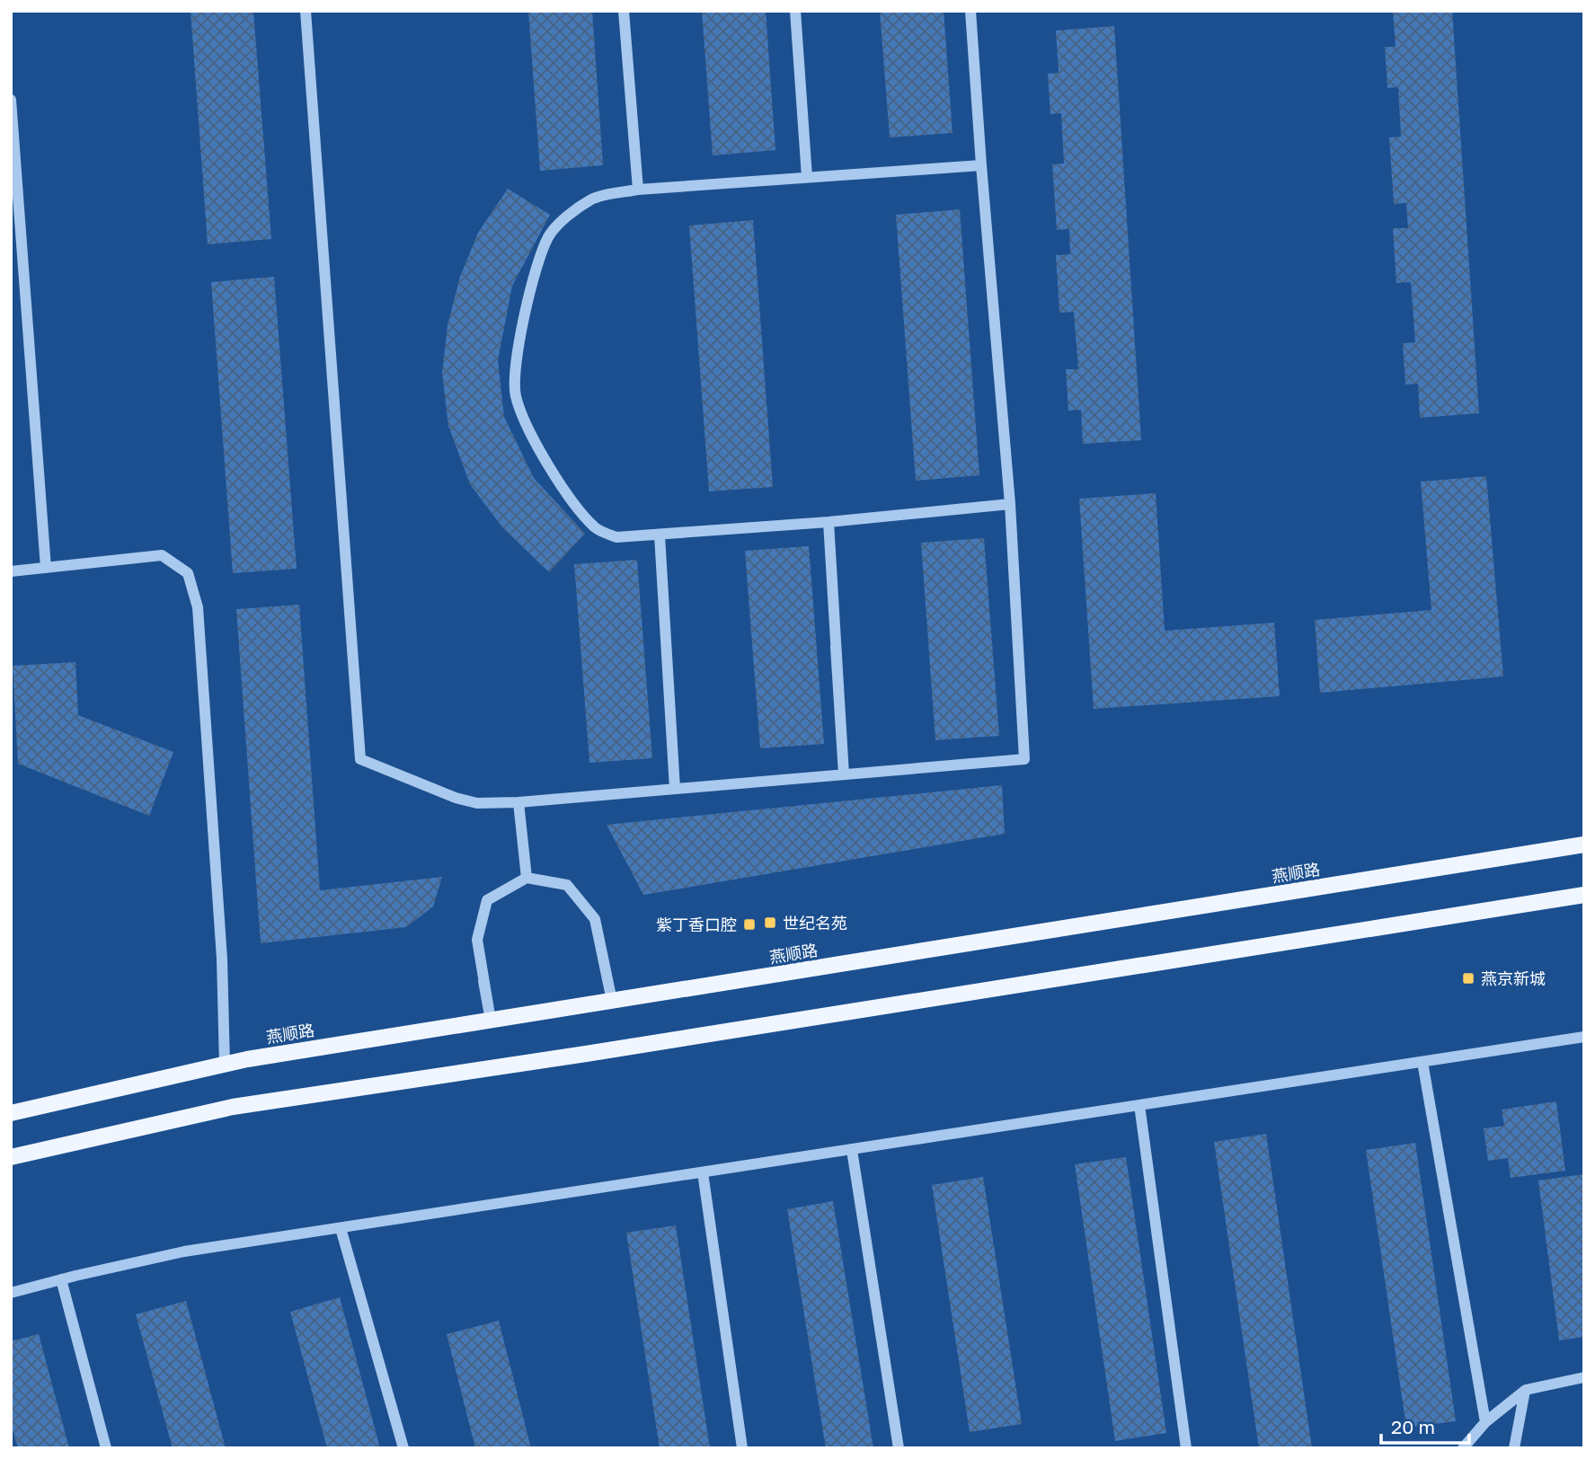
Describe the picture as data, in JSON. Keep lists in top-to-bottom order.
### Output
{
  "streets": {
    "main road": ["燕顺路"]
  },
  "places": {
    "transit": ["世纪名苑", "紫丁香口腔", "燕京新城"]
  },
  "scale_bar": "20 m"
}
